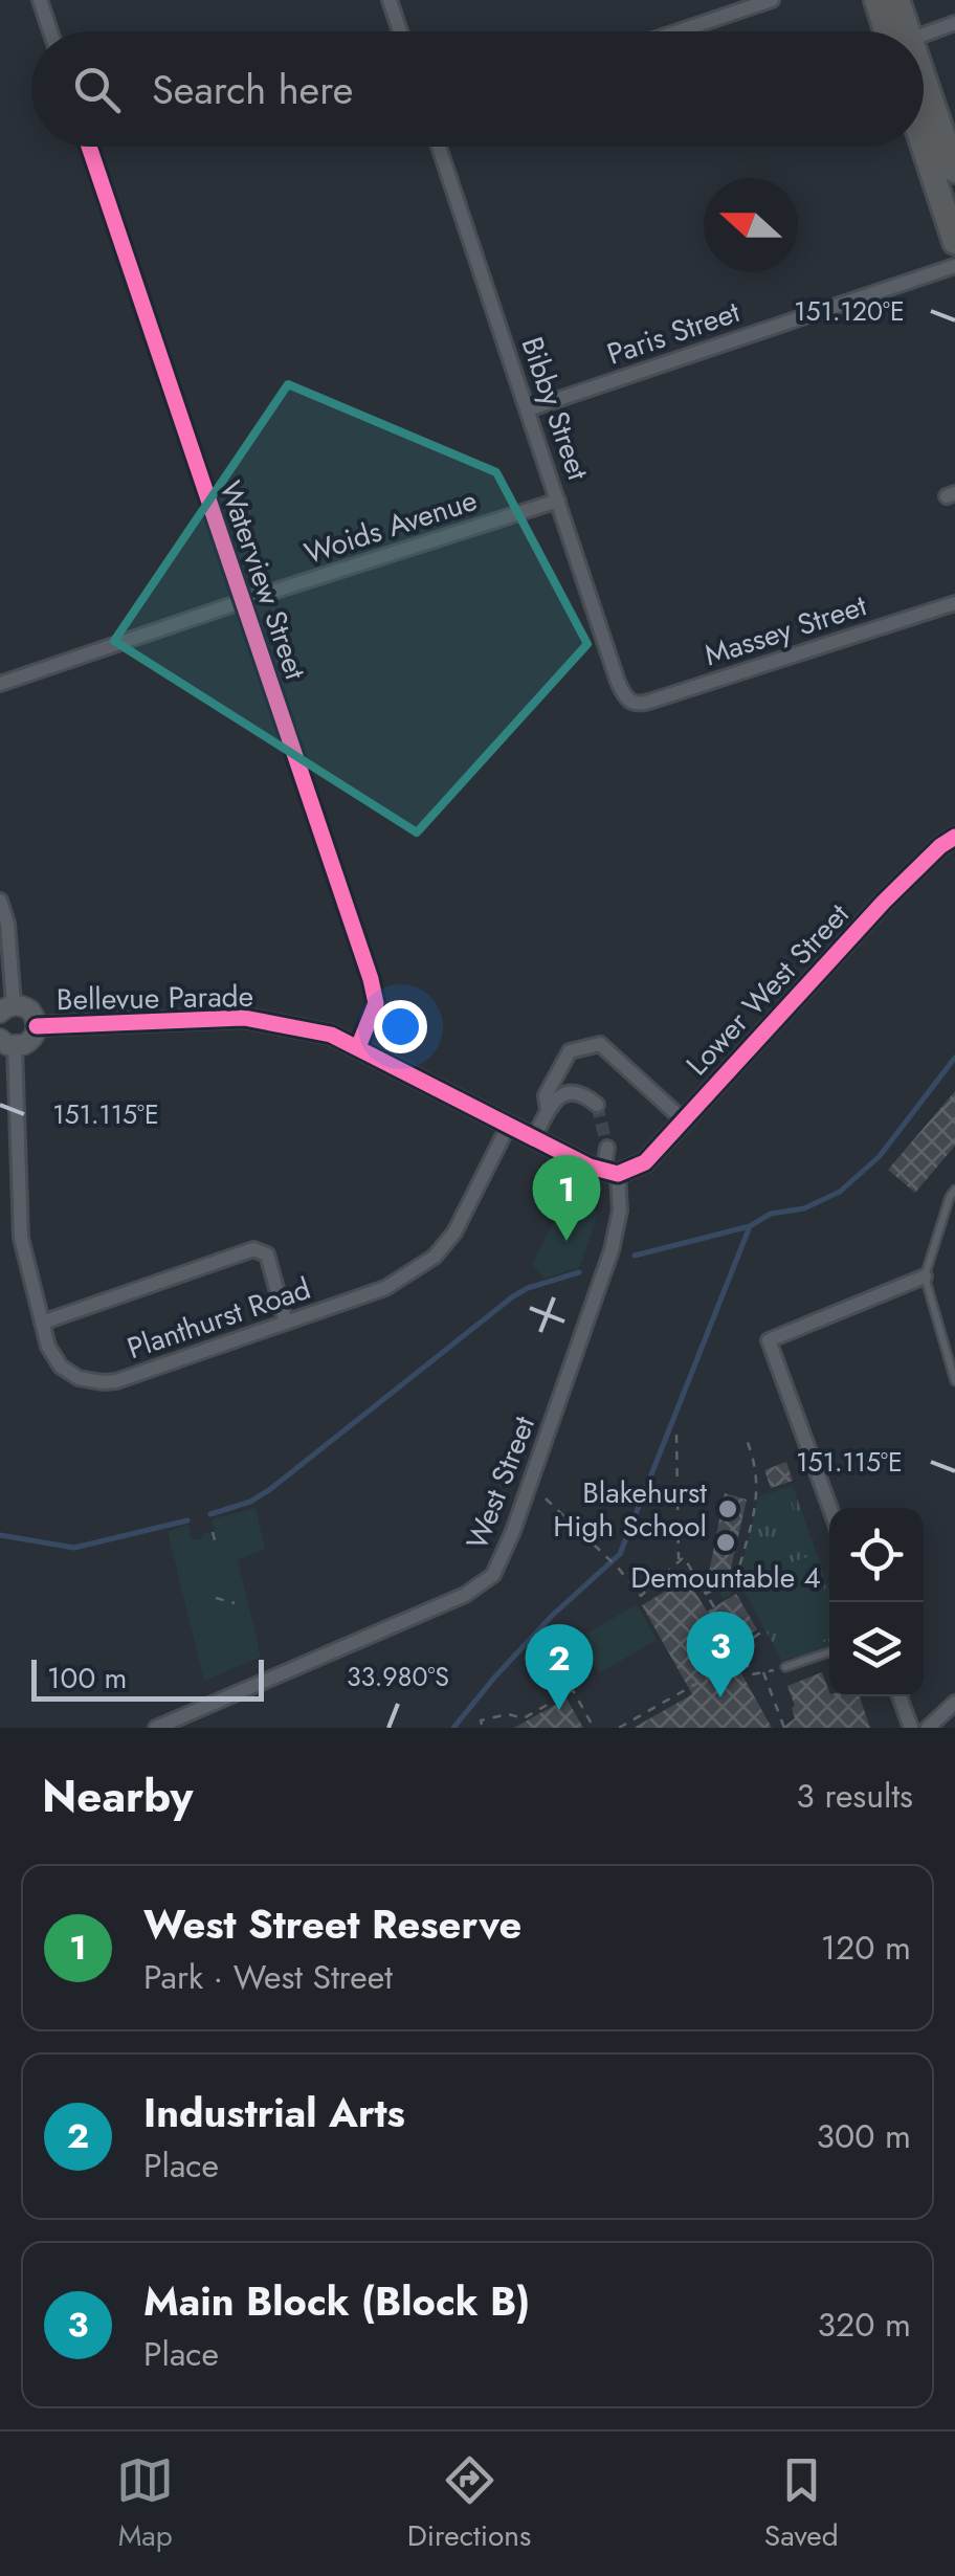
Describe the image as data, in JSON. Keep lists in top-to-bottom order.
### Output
{
  "streets": {
    "street": [
      "Paris Street",
      "Bibby Street",
      "Woids Avenue",
      "Waterview Street",
      "Massey Street",
      "Lower West Street",
      "Bellevue Parade",
      "Planthurst Road",
      "West Street"
    ]
  },
  "crossings": [
    ["Paris Street", "Bibby Street"],
    ["Bibby Street", "Woids Avenue"],
    ["Bibby Street", "Massey Street"],
    ["Woids Avenue", "Waterview Street"],
    ["Waterview Street", "Bellevue Parade"],
    ["Lower West Street", "Bellevue Parade"],
    ["Lower West Street", "West Street"],
    ["Bellevue Parade", "Planthurst Road"],
    ["Bellevue Parade", "West Street"]
  ],
  "places": ["Blakehurst High School", "Demountable 4"],
  "scale_bar": "100 m",
  "north": "left",
  "page": {
    "search": "Search here",
    "pins": ["1", "3", "2"],
    "scale": "100 m",
    "heading": ["Nearby", "3 results"],
    "list": [
      {
        "mark": "1",
        "name": "West Street Reserve",
        "note": "Park · West Street",
        "value": "120 m"
      },
      {
        "mark": "2",
        "name": "Industrial Arts",
        "note": "Place",
        "value": "300 m"
      },
      {
        "mark": "3",
        "name": "Main Block (Block B)",
        "note": "Place",
        "value": "320 m"
      }
    ],
    "nav": ["Map", "Directions", "Saved"]
  },
  "coordinates": ["151.120°E", "151.115°E", "33.980°S"]
}
